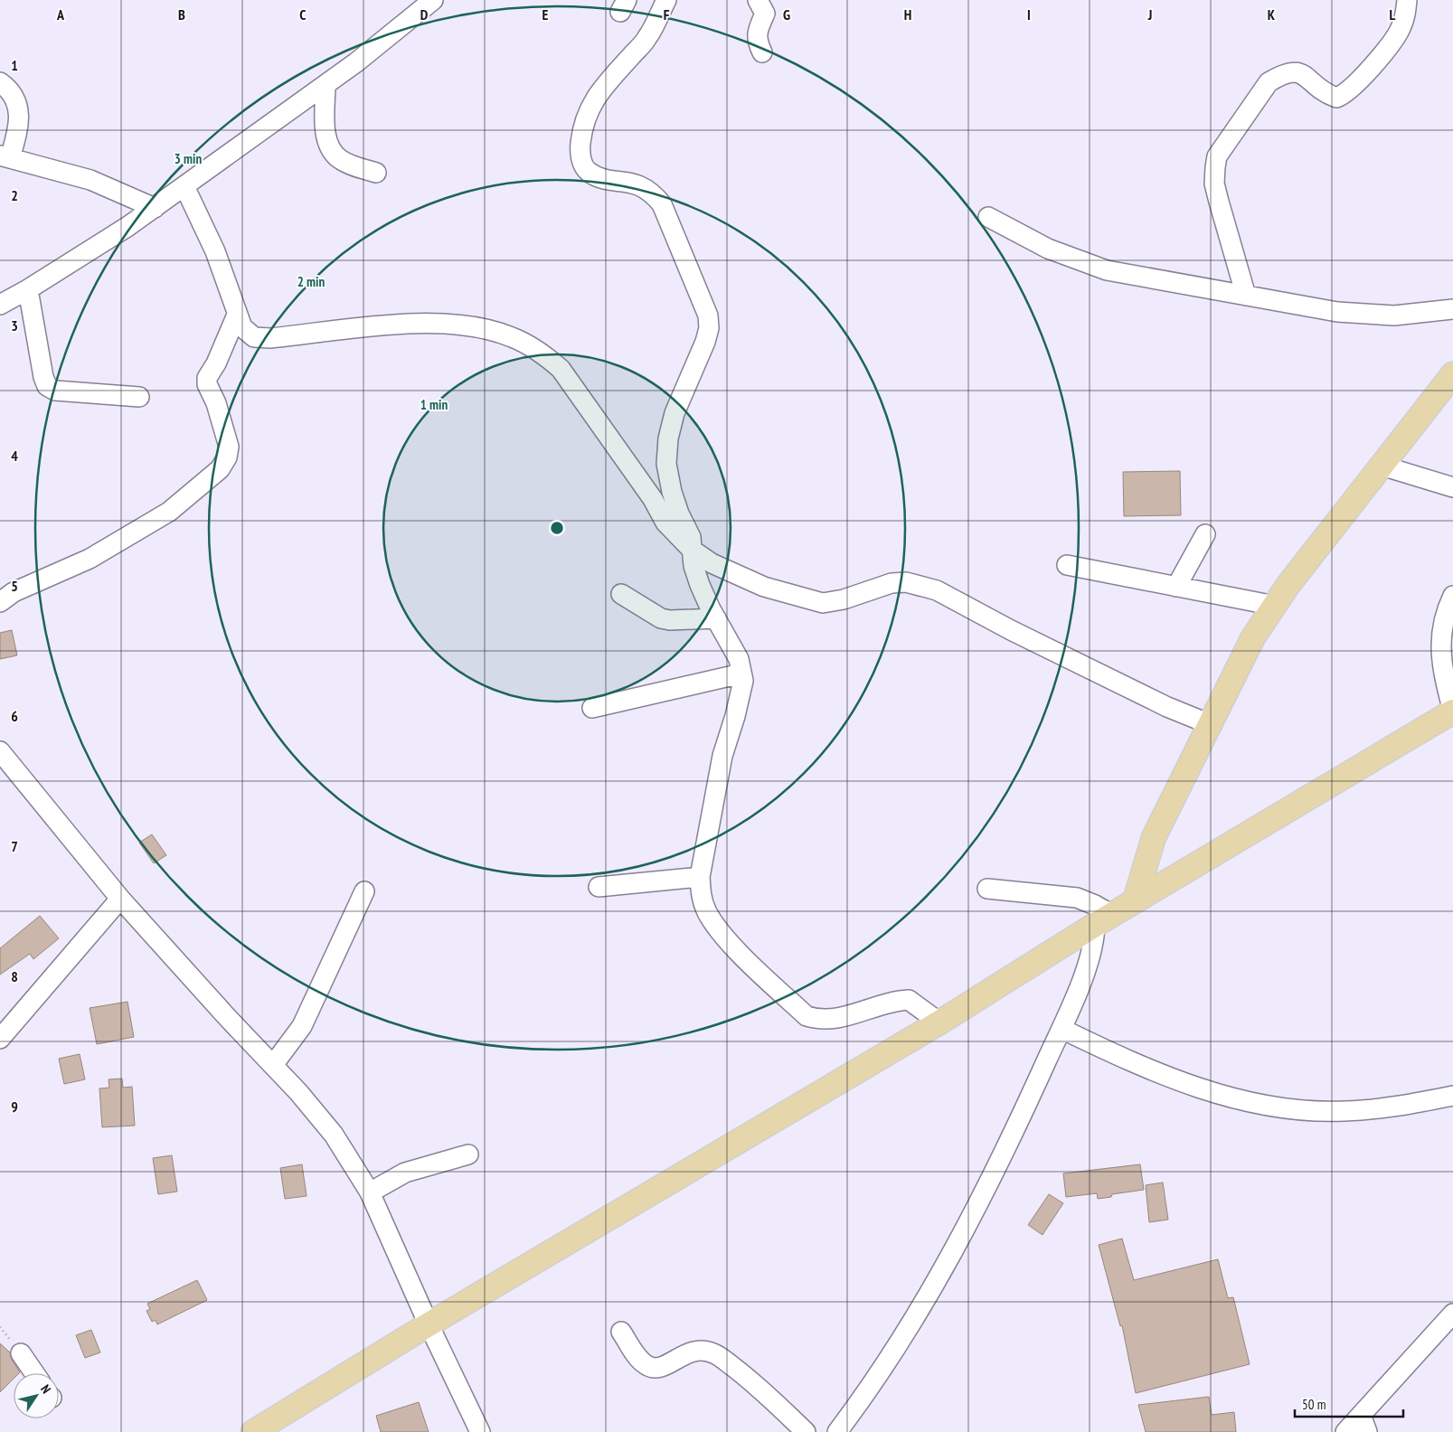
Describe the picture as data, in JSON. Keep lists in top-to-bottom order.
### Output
{
  "scale_bar": "50 m",
  "north": "top right",
  "grid": {
    "columns": [
      "A",
      "B",
      "C",
      "D",
      "E",
      "F",
      "G",
      "H",
      "I",
      "J",
      "K",
      "L"
    ],
    "rows": [
      "1",
      "2",
      "3",
      "4",
      "5",
      "6",
      "7",
      "8",
      "9"
    ]
  },
  "rings": ["3 min", "2 min", "1 min"]
}
